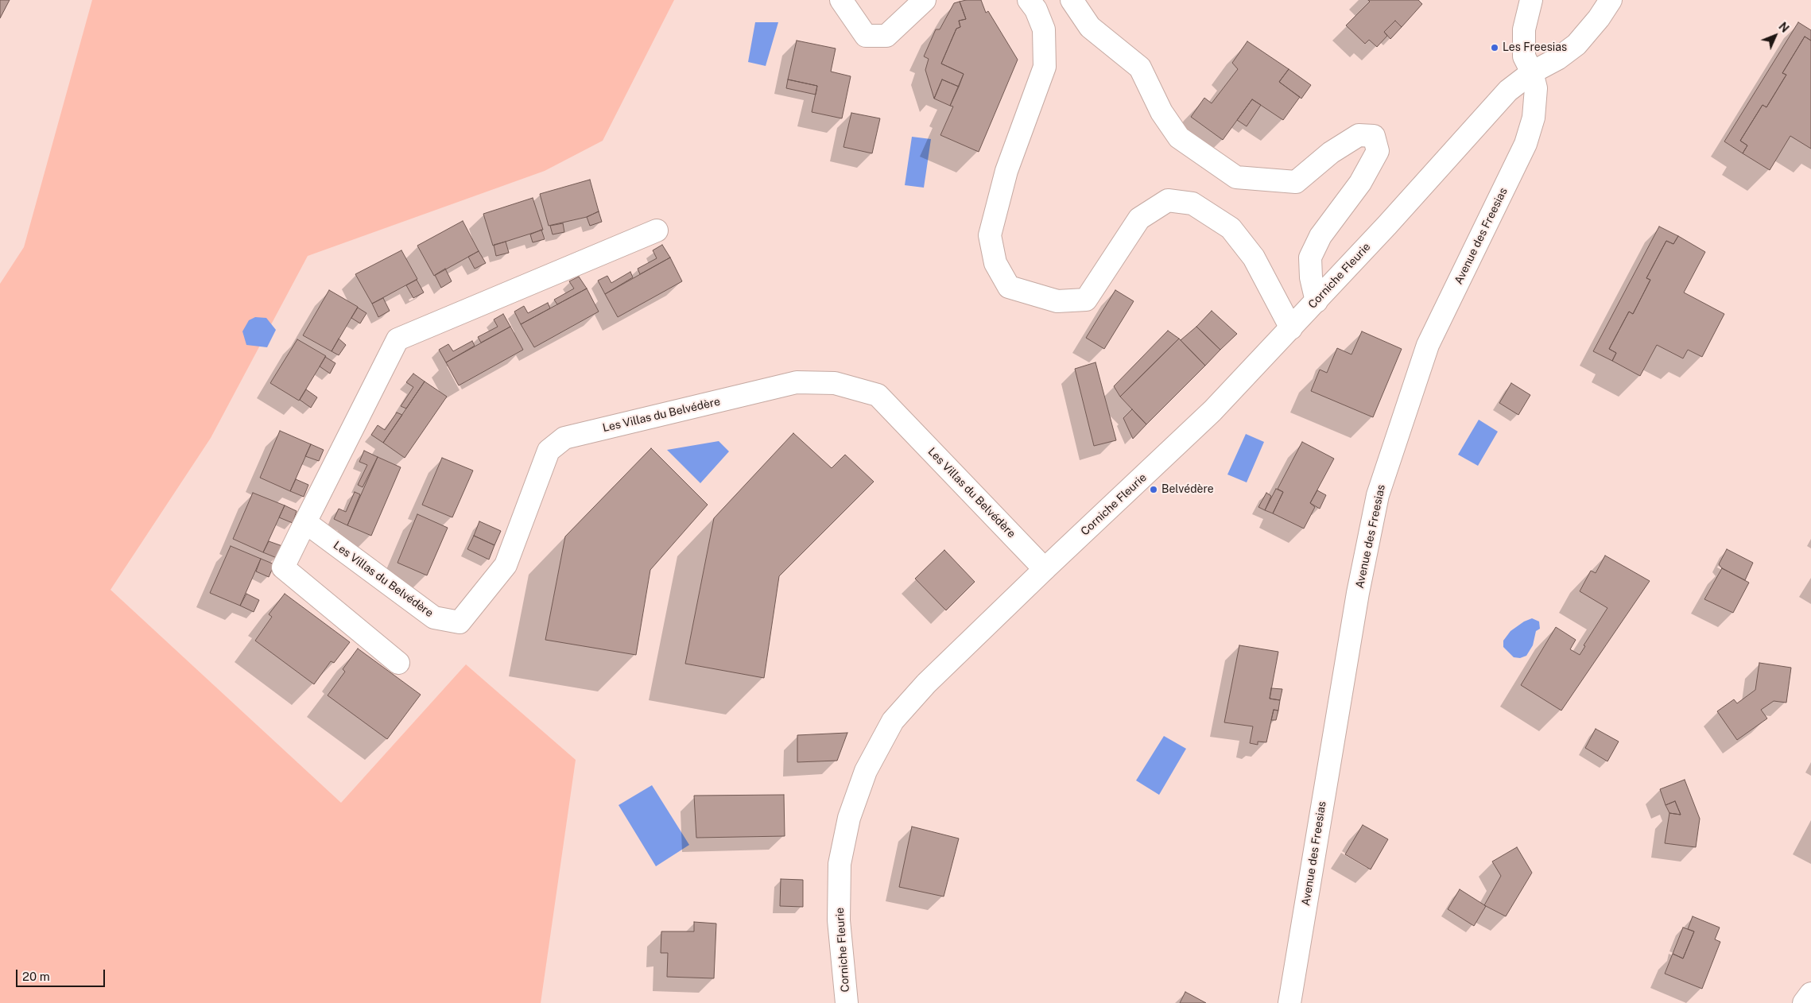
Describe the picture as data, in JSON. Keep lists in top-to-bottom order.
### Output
{
  "streets": {
    "street": ["Avenue des Freesias", "Corniche Fleurie", "Les Villas du Belvédère"]
  },
  "crossings": [
    ["Avenue des Freesias", "Corniche Fleurie"],
    ["Corniche Fleurie", "Les Villas du Belvédère"]
  ],
  "places": ["Les Freesias", "Belvédère"],
  "scale_bar": "20 m",
  "north": "top right"
}
